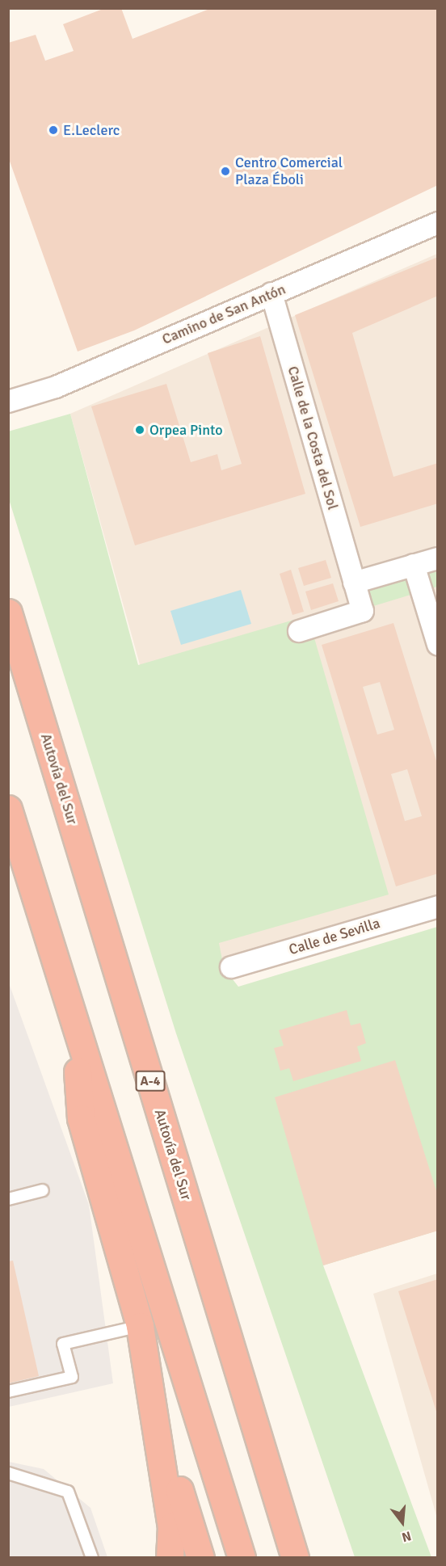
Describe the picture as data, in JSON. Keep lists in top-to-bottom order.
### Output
{
  "streets": {
    "highway": ["Autovía del Sur", "A-4"],
    "street": ["Camino de San Antón", "Calle de la Costa del Sol", "Calle de Sevilla"]
  },
  "crossings": [
    ["Camino de San Antón", "Calle de la Costa del Sol"]
  ],
  "places": ["E.Leclerc", "Centro Comercial Plaza Éboli", "Orpea Pinto"],
  "north": "bottom"
}
